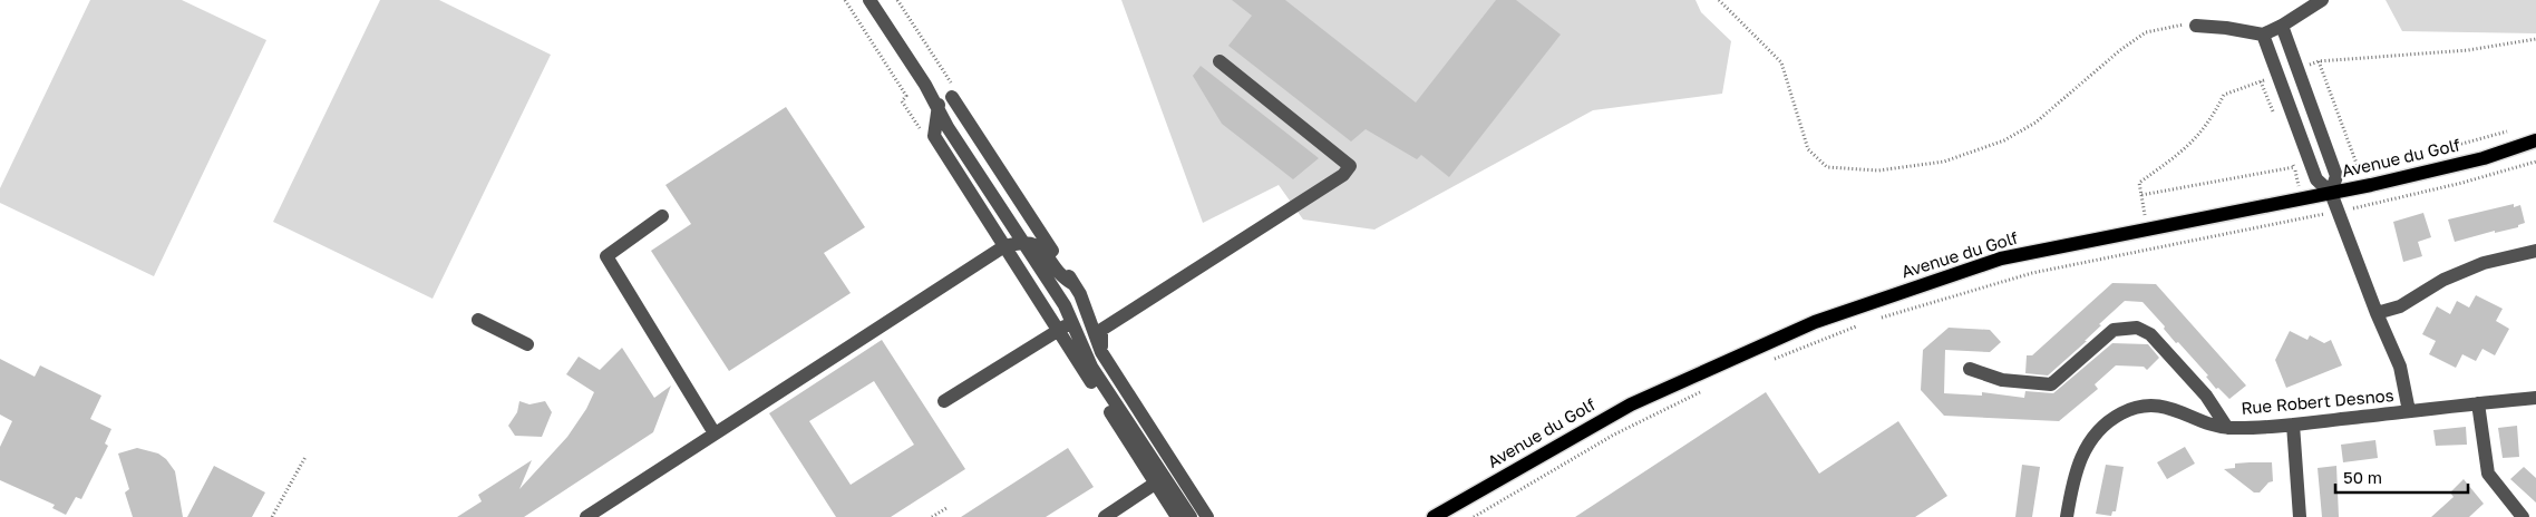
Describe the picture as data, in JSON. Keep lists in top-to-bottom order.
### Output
{
  "streets": {
    "main road": ["Avenue du Golf"],
    "street": ["Rue Robert Desnos"]
  },
  "scale_bar": "50 m"
}
